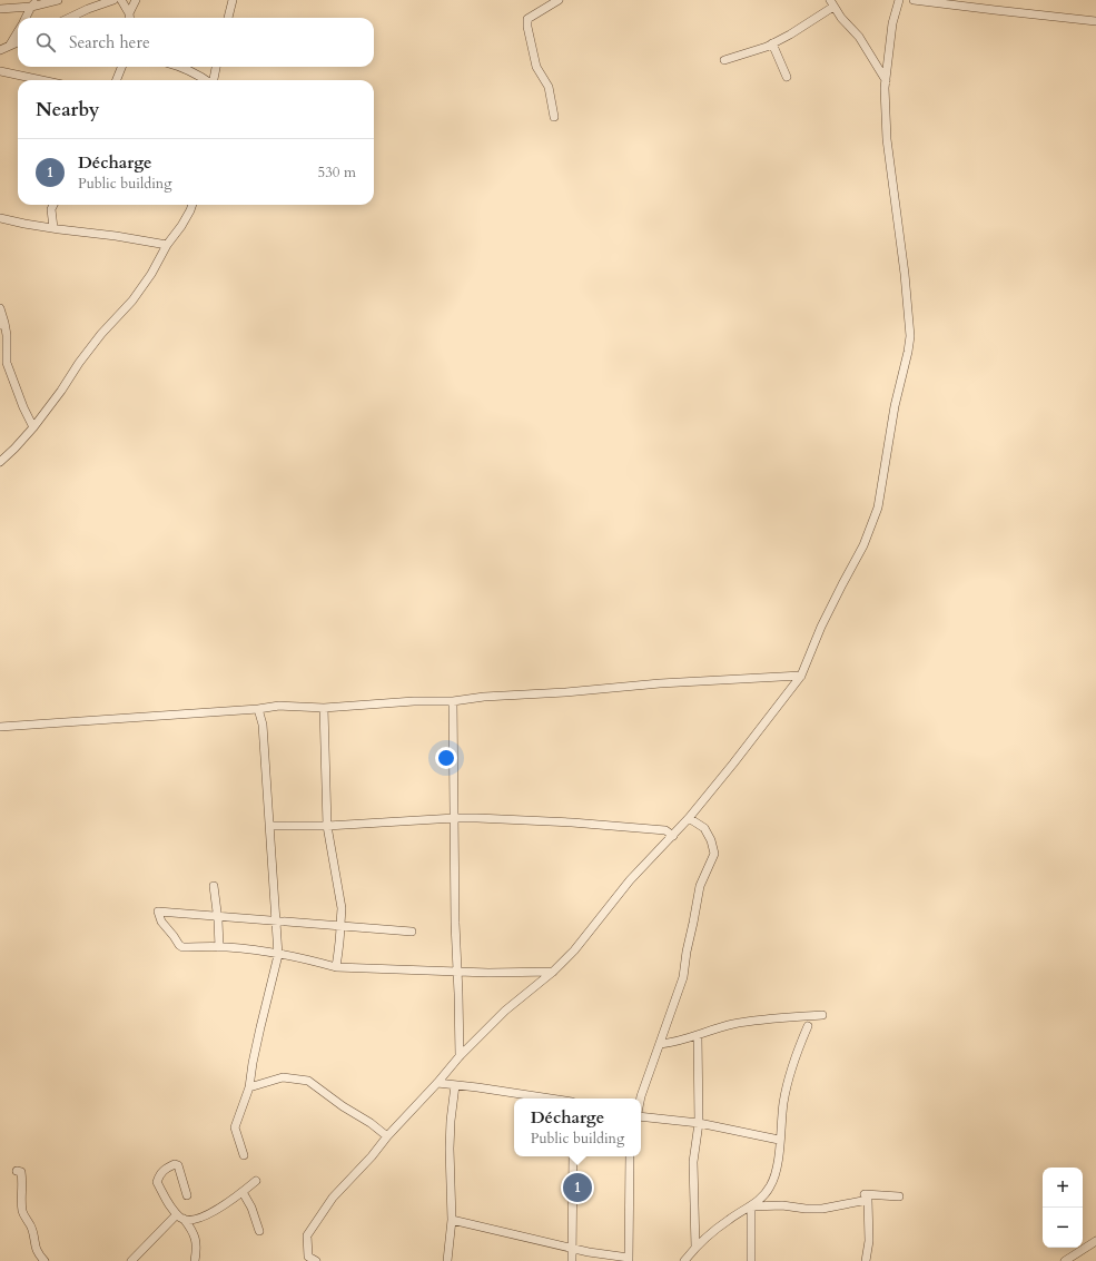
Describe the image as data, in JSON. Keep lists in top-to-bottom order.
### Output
{
  "page": {
    "search": "Search here",
    "heading": "Nearby",
    "list": [
      {
        "mark": "1",
        "name": "Décharge",
        "note": "Public building",
        "value": "530 m"
      }
    ],
    "popup": ["Décharge", "Public building"],
    "map_buttons": ["+", "−"],
    "pins": "1"
  }
}
